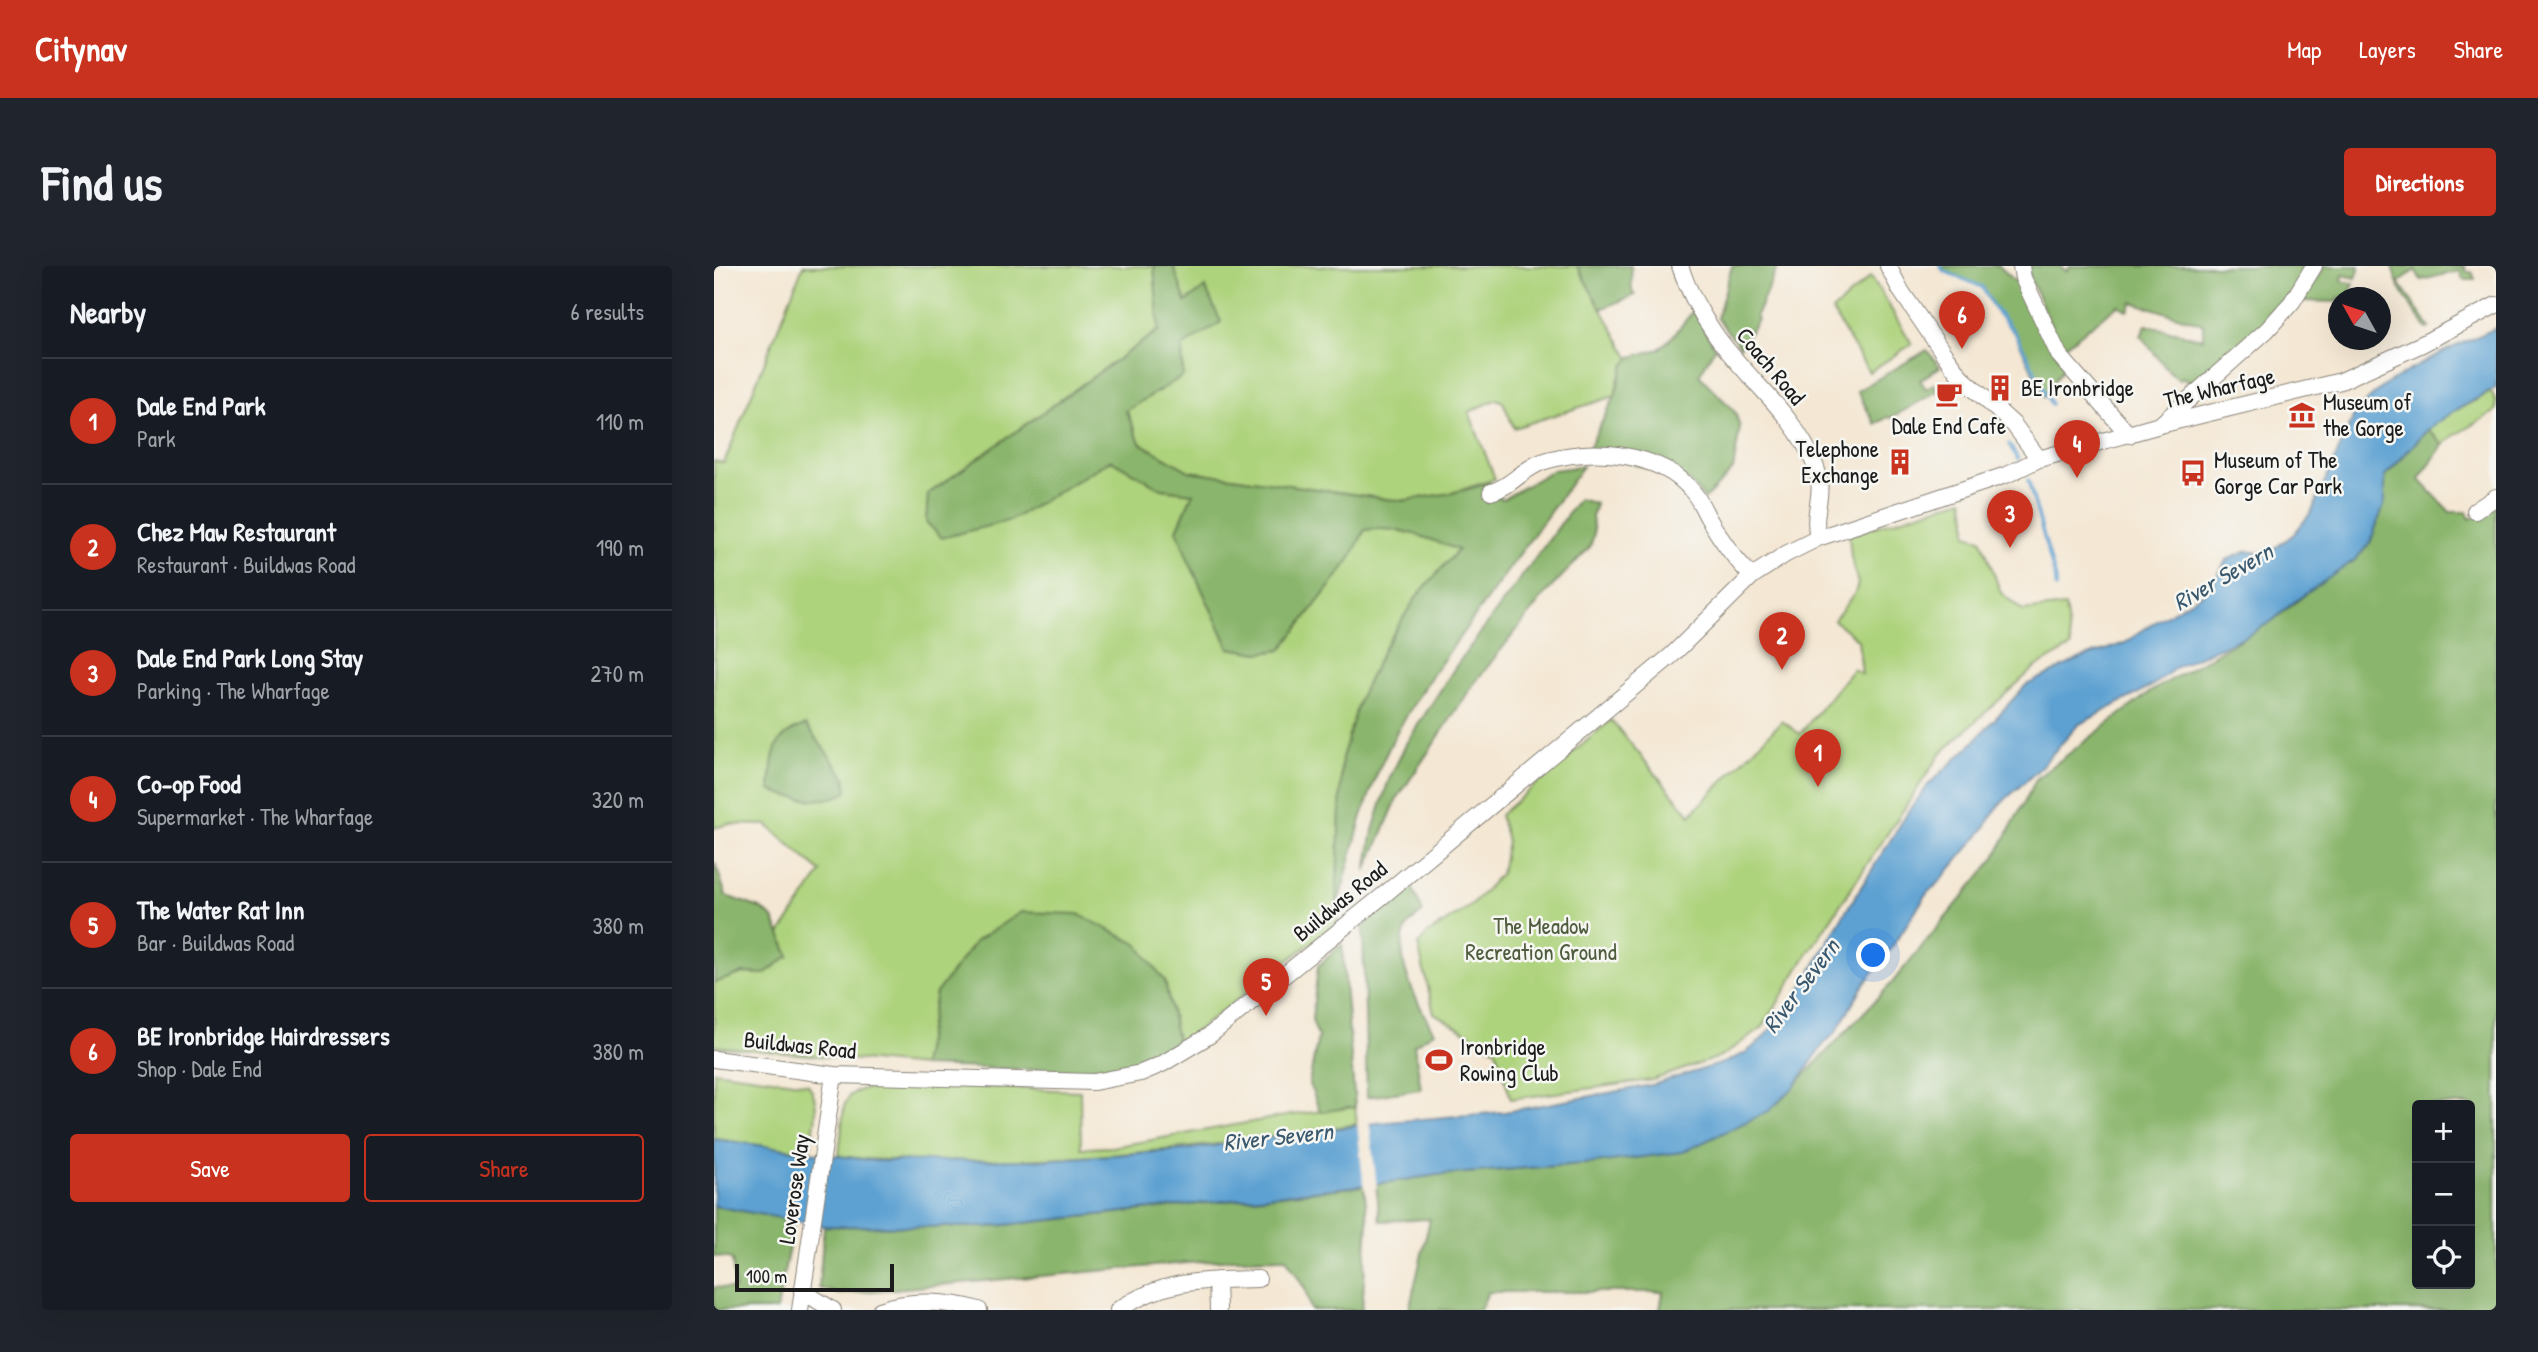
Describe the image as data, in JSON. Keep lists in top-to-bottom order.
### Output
{
  "streets": {
    "street": [
      "Coach Road",
      "The Wharfage",
      "Buildwas Road",
      "Loverose Way"
    ]
  },
  "crossings": [
    ["Coach Road", "The Wharfage"],
    ["The Wharfage", "Buildwas Road"],
    ["Buildwas Road", "Loverose Way"]
  ],
  "water": ["River Severn"],
  "parks": ["The Meadow Recreation Ground"],
  "places": {
    "building": ["BE Ironbridge", "Telephone Exchange"],
    "cafe": ["Dale End Cafe"],
    "museum": ["Museum of the Gorge"],
    "bus stop": ["Museum of The Gorge Car Park"],
    "sports": ["Ironbridge Rowing Club"]
  },
  "scale_bar": "100 m",
  "north": "top left",
  "page": {
    "header": "Citynav",
    "nav": ["Map", "Layers", "Share"],
    "buttons": [
      "Directions",
      ["Save", "Share"]
    ],
    "title": "Find us",
    "heading": ["Nearby", "6 results"],
    "pins": [
      "6",
      "4",
      "3",
      "2",
      "1",
      "5"
    ],
    "list": [
      {
        "mark": "1",
        "name": "Dale End Park",
        "note": "Park",
        "value": "110 m"
      },
      {
        "mark": "2",
        "name": "Chez Maw Restaurant",
        "note": "Restaurant · Buildwas Road",
        "value": "190 m"
      },
      {
        "mark": "3",
        "name": "Dale End Park Long Stay",
        "note": "Parking · The Wharfage",
        "value": "270 m"
      },
      {
        "mark": "4",
        "name": "Co-op Food",
        "note": "Supermarket · The Wharfage",
        "value": "320 m"
      },
      {
        "mark": "5",
        "name": "The Water Rat Inn",
        "note": "Bar · Buildwas Road",
        "value": "380 m"
      },
      {
        "mark": "6",
        "name": "BE Ironbridge Hairdressers",
        "note": "Shop · Dale End",
        "value": "380 m"
      }
    ],
    "map_buttons": ["+", "−"],
    "scale": "100 m"
  }
}
